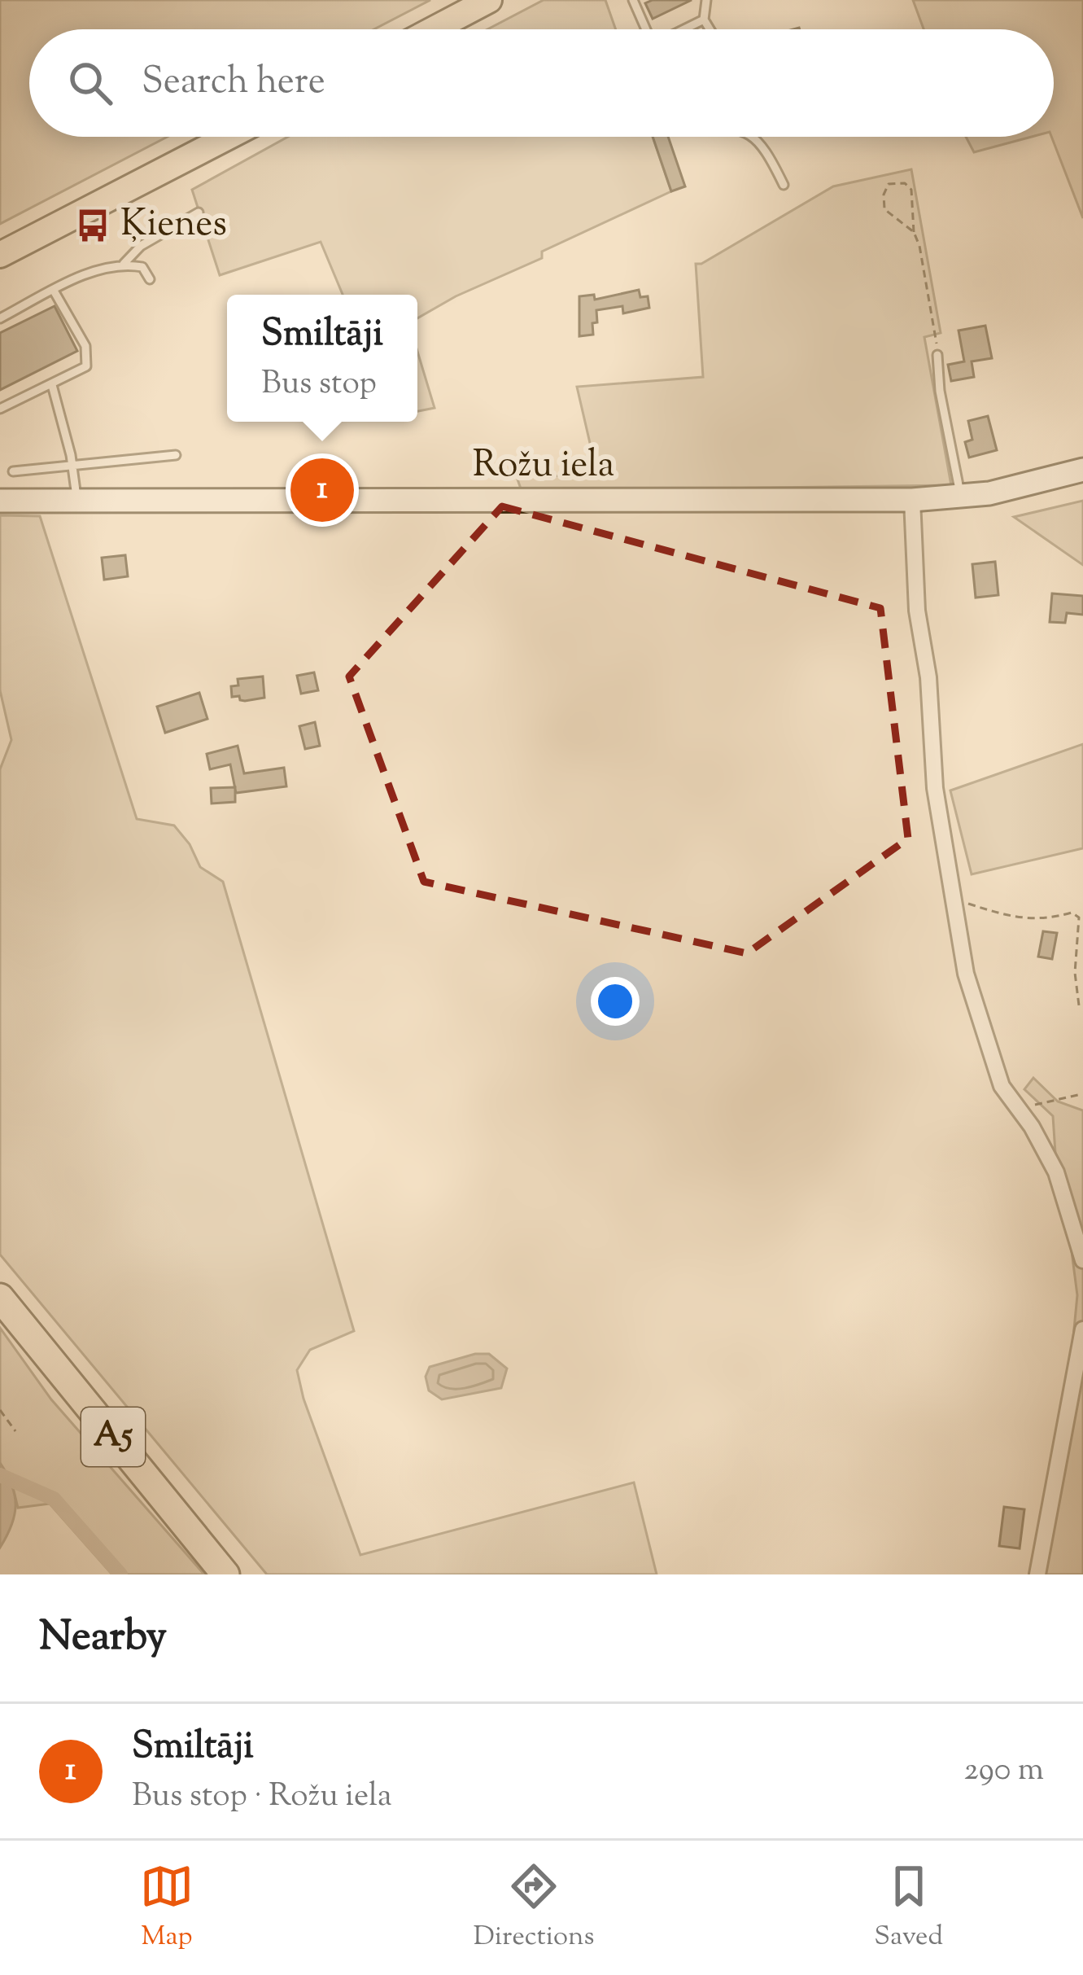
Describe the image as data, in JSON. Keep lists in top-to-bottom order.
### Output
{
  "streets": {
    "highway": ["A5"],
    "street": ["Rožu iela"]
  },
  "places": {
    "bus stop": ["Ķienes"]
  },
  "page": {
    "search": "Search here",
    "popup": ["Smiltāji", "Bus stop"],
    "pins": "1",
    "heading": "Nearby",
    "list": [
      {
        "mark": "1",
        "name": "Smiltāji",
        "note": "Bus stop · Rožu iela",
        "value": "290 m"
      }
    ],
    "nav": ["Map", "Directions", "Saved"]
  }
}
